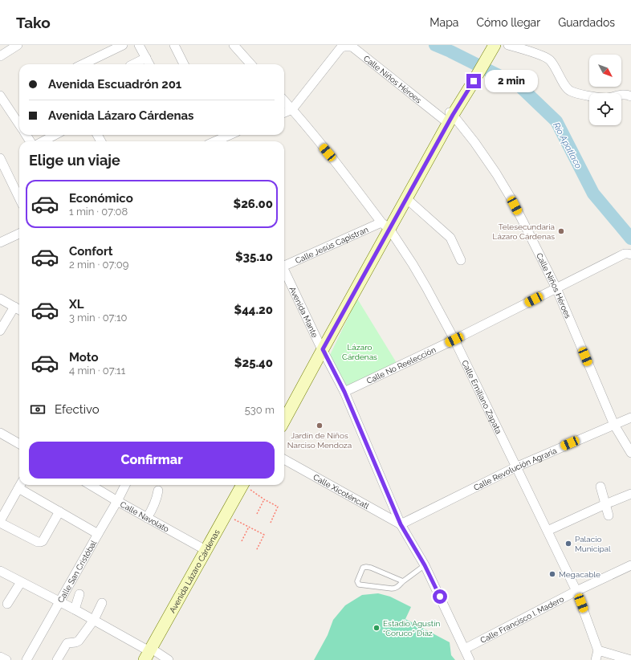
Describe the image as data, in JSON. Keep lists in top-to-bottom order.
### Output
{
  "streets": {
    "main road": ["Avenida Lázaro Cárdenas"],
    "street": [
      "Calle Niños Héroes",
      "Calle Jesús Capistran",
      "Avenida Mante",
      "Calle No Reelección",
      "Calle Emiliano Zapata",
      "Calle Revolución Agraria",
      "Calle Xicoténcatl",
      "Calle Navolato",
      "Calle San Cristóbal",
      "Calle Francisco I. Madero"
    ]
  },
  "crossings": [
    ["Calle Niños Héroes", "Calle No Reelección"],
    ["Calle Niños Héroes", "Calle Revolución Agraria"],
    ["Calle Jesús Capistran", "Calle Emiliano Zapata"],
    ["Avenida Mante", "Calle No Reelección"],
    ["Avenida Mante", "Calle Revolución Agraria"],
    ["Avenida Mante", "Calle Xicoténcatl"],
    ["Avenida Mante", "Calle Francisco I. Madero"],
    ["Calle No Reelección", "Calle Emiliano Zapata"],
    ["Calle Emiliano Zapata", "Calle Revolución Agraria"],
    ["Calle Emiliano Zapata", "Calle Francisco I. Madero"],
    ["Calle Revolución Agraria", "Calle Xicoténcatl"],
    ["Calle Navolato", "Calle San Cristóbal"],
    ["Calle Navolato", "Avenida Lázaro Cárdenas"]
  ],
  "water": ["Río Apatlaco"],
  "parks": ["Lázaro Cárdenas"],
  "places": [
    "Telesecundaria Lázaro Cárdenas",
    "Jardín de Niños Narciso Mendoza",
    "Palacio Municipal",
    "Megacable",
    "Estadio Agustín “Coruco” Díaz"
  ],
  "north": "bottom right",
  "page": {
    "header": "Tako",
    "nav": ["Mapa", "Cómo llegar", "Guardados"],
    "banner": ["Avenida Escuadrón 201", "Avenida Lázaro Cárdenas"],
    "bubble": "2 min",
    "heading": "Elige un viaje",
    "list": [
      {
        "name": "Económico",
        "note": "1 min · 07:08",
        "value": "$26.00"
      },
      {
        "name": "Confort",
        "note": "2 min · 07:09",
        "value": "$35.10"
      },
      {
        "name": "XL",
        "note": "3 min · 07:10",
        "value": "$44.20"
      },
      {
        "name": "Moto",
        "note": "4 min · 07:11",
        "value": "$25.40"
      }
    ],
    "pay": ["Efectivo", "530 m"],
    "buttons": "Confirmar"
  }
}
